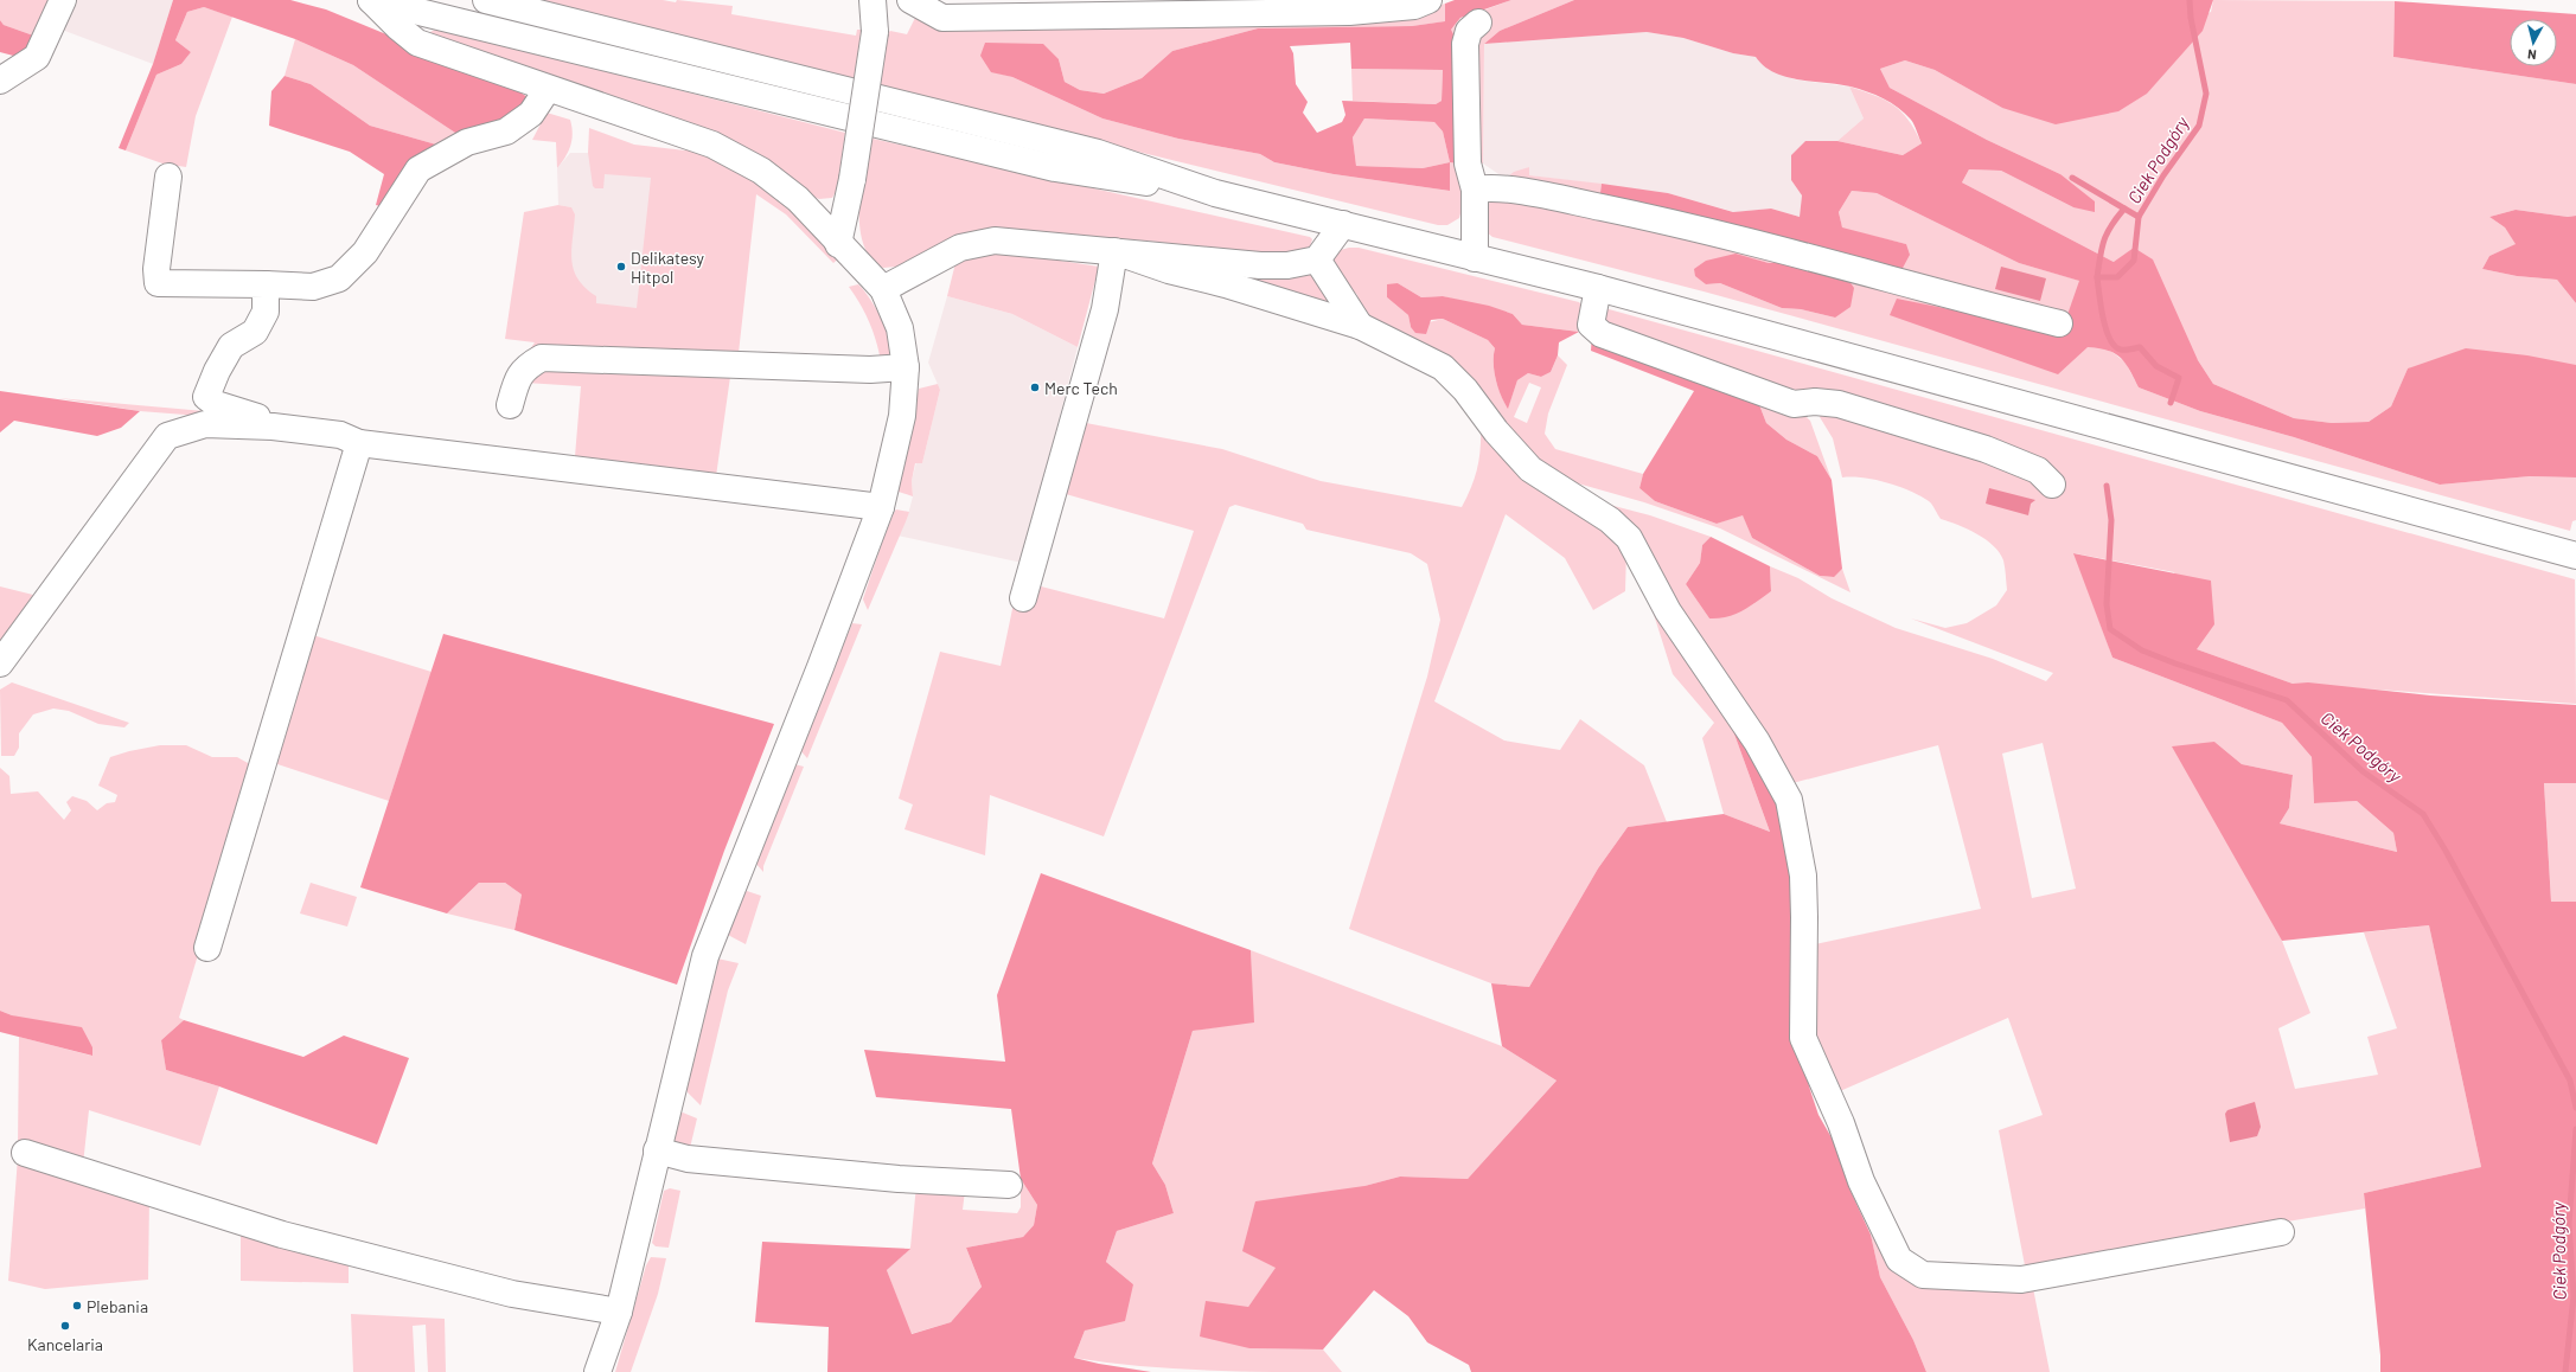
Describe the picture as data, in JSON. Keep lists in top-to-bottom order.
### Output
{
  "water": ["Ciek Podgóry"],
  "places": [
    "Delikatesy Hitpol",
    "Merc Tech",
    "Plebania",
    "Kancelaria"
  ],
  "north": "bottom"
}
